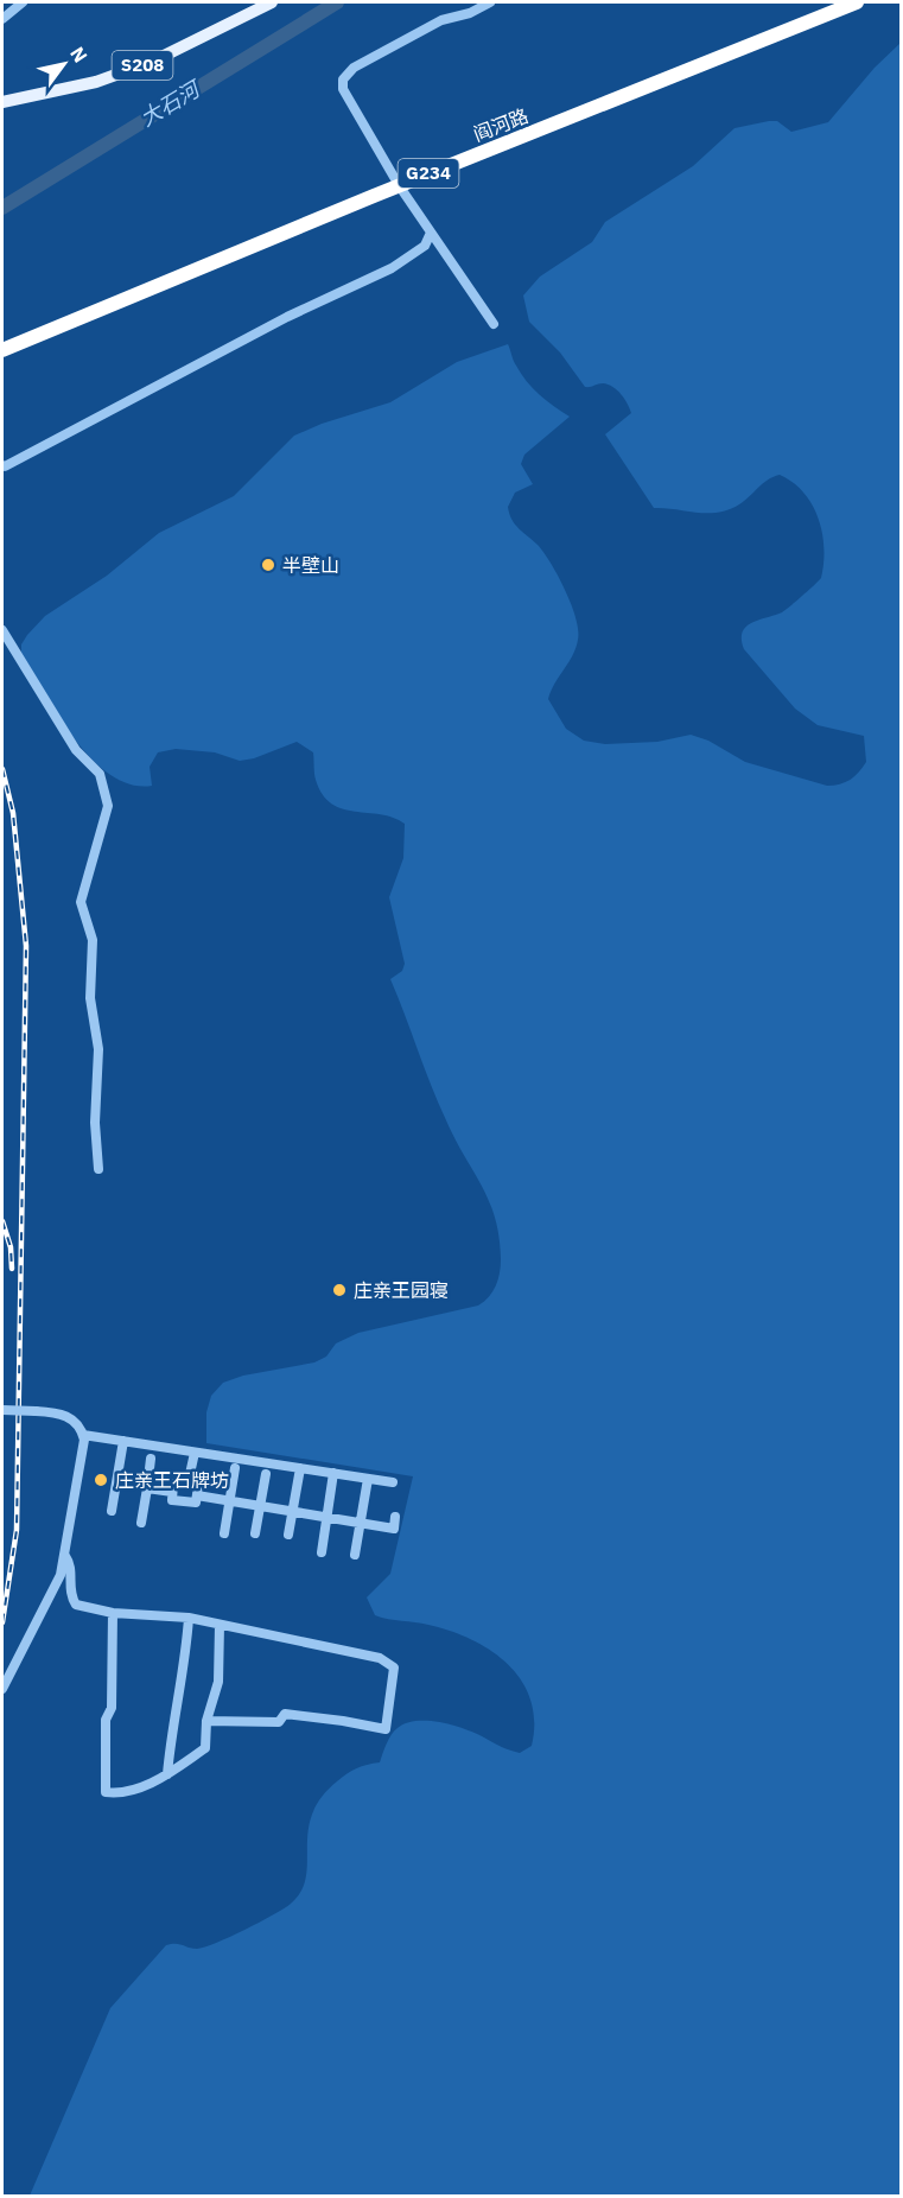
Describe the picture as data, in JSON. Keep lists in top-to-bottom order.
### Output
{
  "streets": {
    "highway": ["阎河路", "G234"],
    "main road": ["S208"]
  },
  "water": ["大石河"],
  "places": ["半壁山", "庄亲王园寝", "庄亲王石牌坊"],
  "north": "top right"
}
